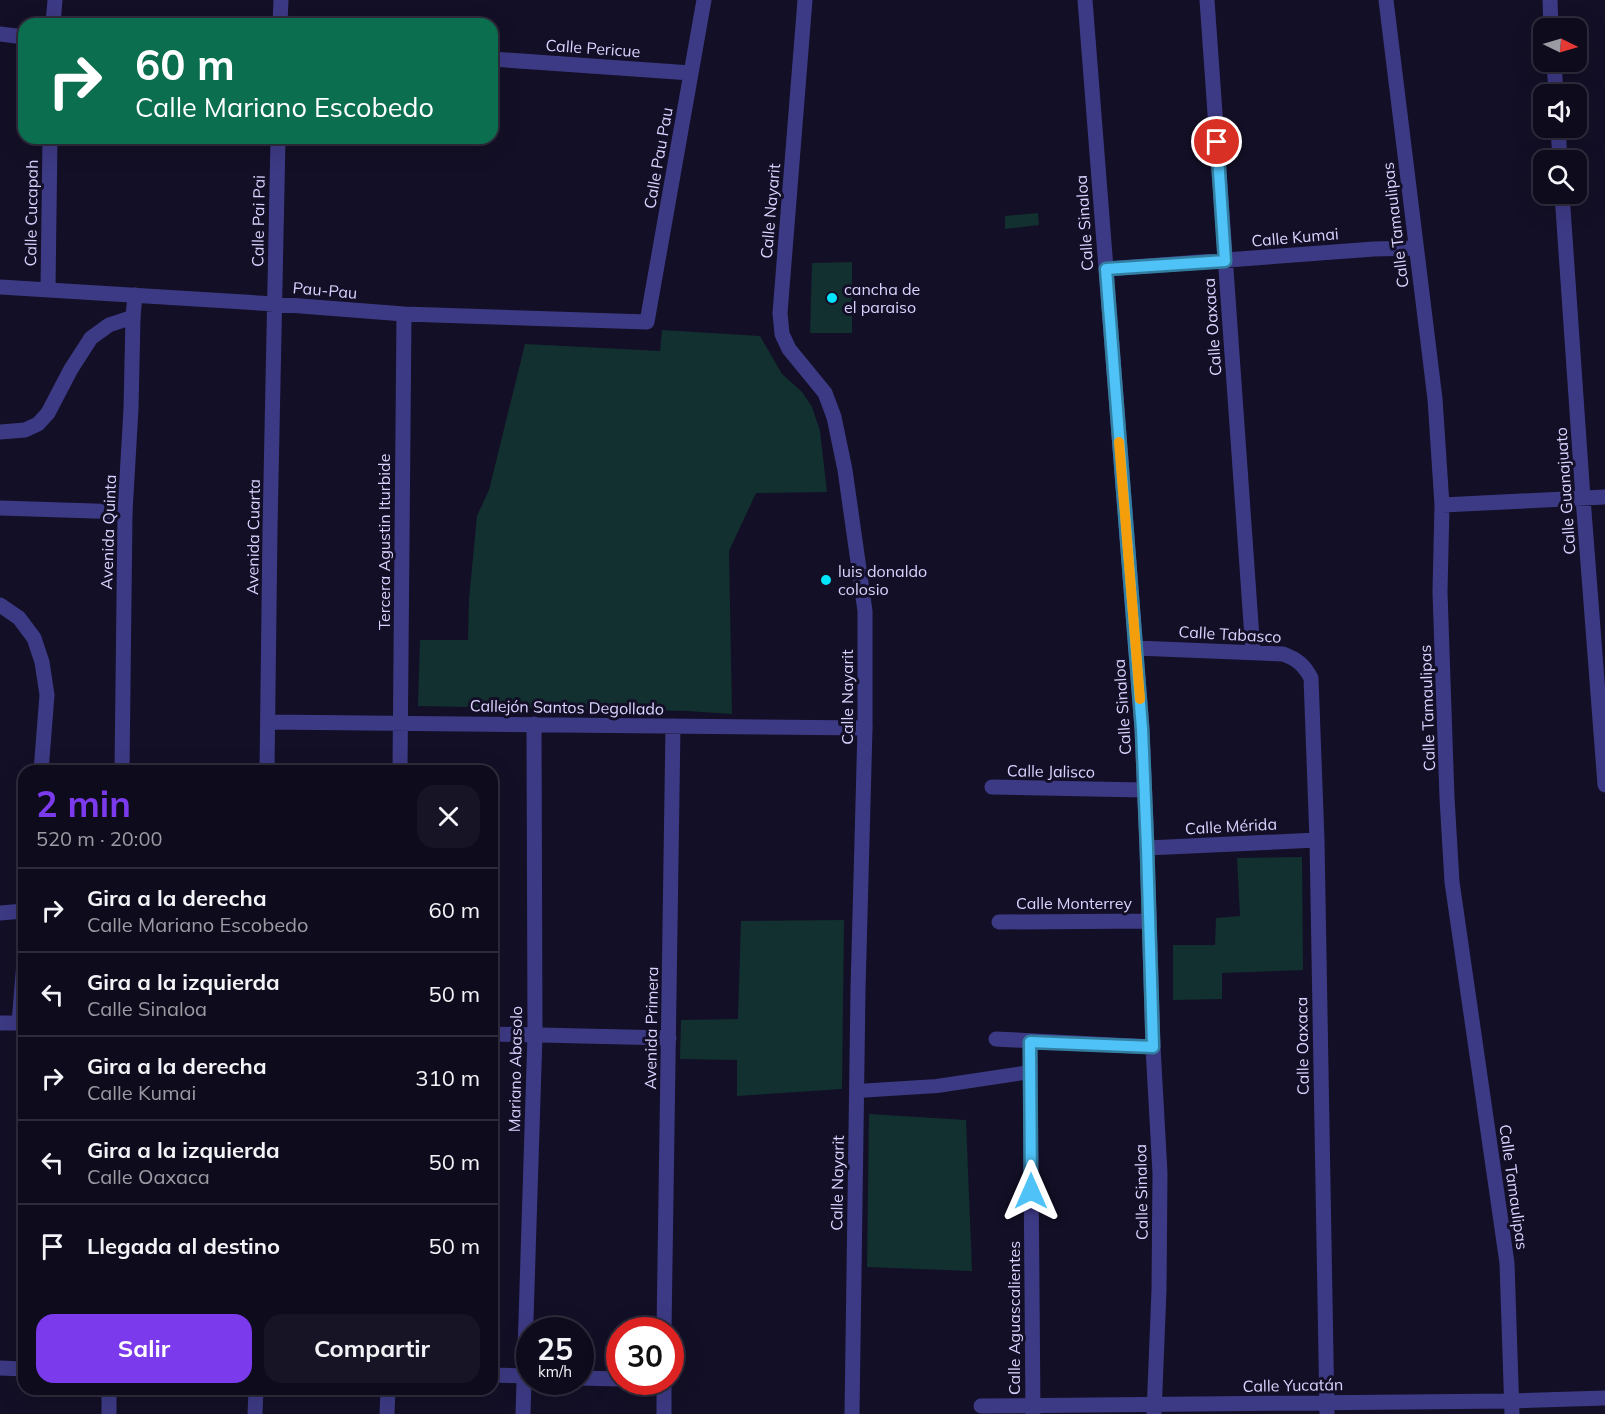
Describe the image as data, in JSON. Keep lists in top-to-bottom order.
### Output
{
  "streets": {
    "street": [
      "Calle Pericue",
      "Calle Pau Pau",
      "Calle Nayarit",
      "Calle Cucapah",
      "Calle Pai Pai",
      "Calle Sinaloa",
      "Calle Tamaulipas",
      "Calle Kumai",
      "Pau-Pau",
      "Calle Oaxaca",
      "Calle Guanajuato",
      "Avenida Quinta",
      "Avenida Cuarta",
      "Tercera Agustin Iturbide",
      "Calle Tabasco",
      "Callejón Santos Degollado",
      "Calle Jalisco",
      "Calle Mérida",
      "Calle Monterrey",
      "Avenida Primera",
      "Mariano Abasolo",
      "Calle Aguascalientes",
      "Calle Yucatán"
    ]
  },
  "crossings": [
    ["Calle Pericue", "Calle Pau Pau"],
    ["Calle Pau Pau", "Pau-Pau"],
    ["Calle Nayarit", "Callejón Santos Degollado"],
    ["Calle Cucapah", "Pau-Pau"],
    ["Calle Pai Pai", "Pau-Pau"],
    ["Calle Pai Pai", "Avenida Cuarta"],
    ["Calle Sinaloa", "Calle Kumai"],
    ["Calle Sinaloa", "Calle Tabasco"],
    ["Calle Sinaloa", "Calle Jalisco"],
    ["Calle Sinaloa", "Calle Mérida"],
    ["Calle Sinaloa", "Calle Monterrey"],
    ["Calle Sinaloa", "Calle Yucatán"],
    ["Calle Tamaulipas", "Calle Kumai"],
    ["Calle Tamaulipas", "Calle Yucatán"],
    ["Calle Kumai", "Calle Oaxaca"],
    ["Pau-Pau", "Avenida Quinta"],
    ["Pau-Pau", "Avenida Cuarta"],
    ["Pau-Pau", "Tercera Agustin Iturbide"],
    ["Calle Oaxaca", "Calle Tabasco"],
    ["Calle Oaxaca", "Calle Mérida"],
    ["Calle Oaxaca", "Calle Yucatán"],
    ["Avenida Cuarta", "Callejón Santos Degollado"],
    ["Tercera Agustin Iturbide", "Callejón Santos Degollado"],
    ["Callejón Santos Degollado", "Avenida Primera"],
    ["Callejón Santos Degollado", "Mariano Abasolo"],
    ["Calle Aguascalientes", "Calle Yucatán"]
  ],
  "places": ["cancha de el paraiso", "luis donaldo colosio"],
  "north": "right",
  "page": {
    "turn": ["60 m", "Calle Mariano Escobedo"],
    "heading": ["2 min", "520 m · 20:00"],
    "list": [
      {
        "name": "Gira a la derecha",
        "note": "Calle Mariano Escobedo",
        "value": "60 m"
      },
      {
        "name": "Gira a la izquierda",
        "note": "Calle Sinaloa",
        "value": "50 m"
      },
      {
        "name": "Gira a la derecha",
        "note": "Calle Kumai",
        "value": "310 m"
      },
      {
        "name": "Gira a la izquierda",
        "note": "Calle Oaxaca",
        "value": "50 m"
      },
      {
        "name": "Llegada al destino",
        "value": "50 m"
      }
    ],
    "buttons": ["Salir", "Compartir"],
    "speed": "25 km/h",
    "limit": "30"
  }
}
